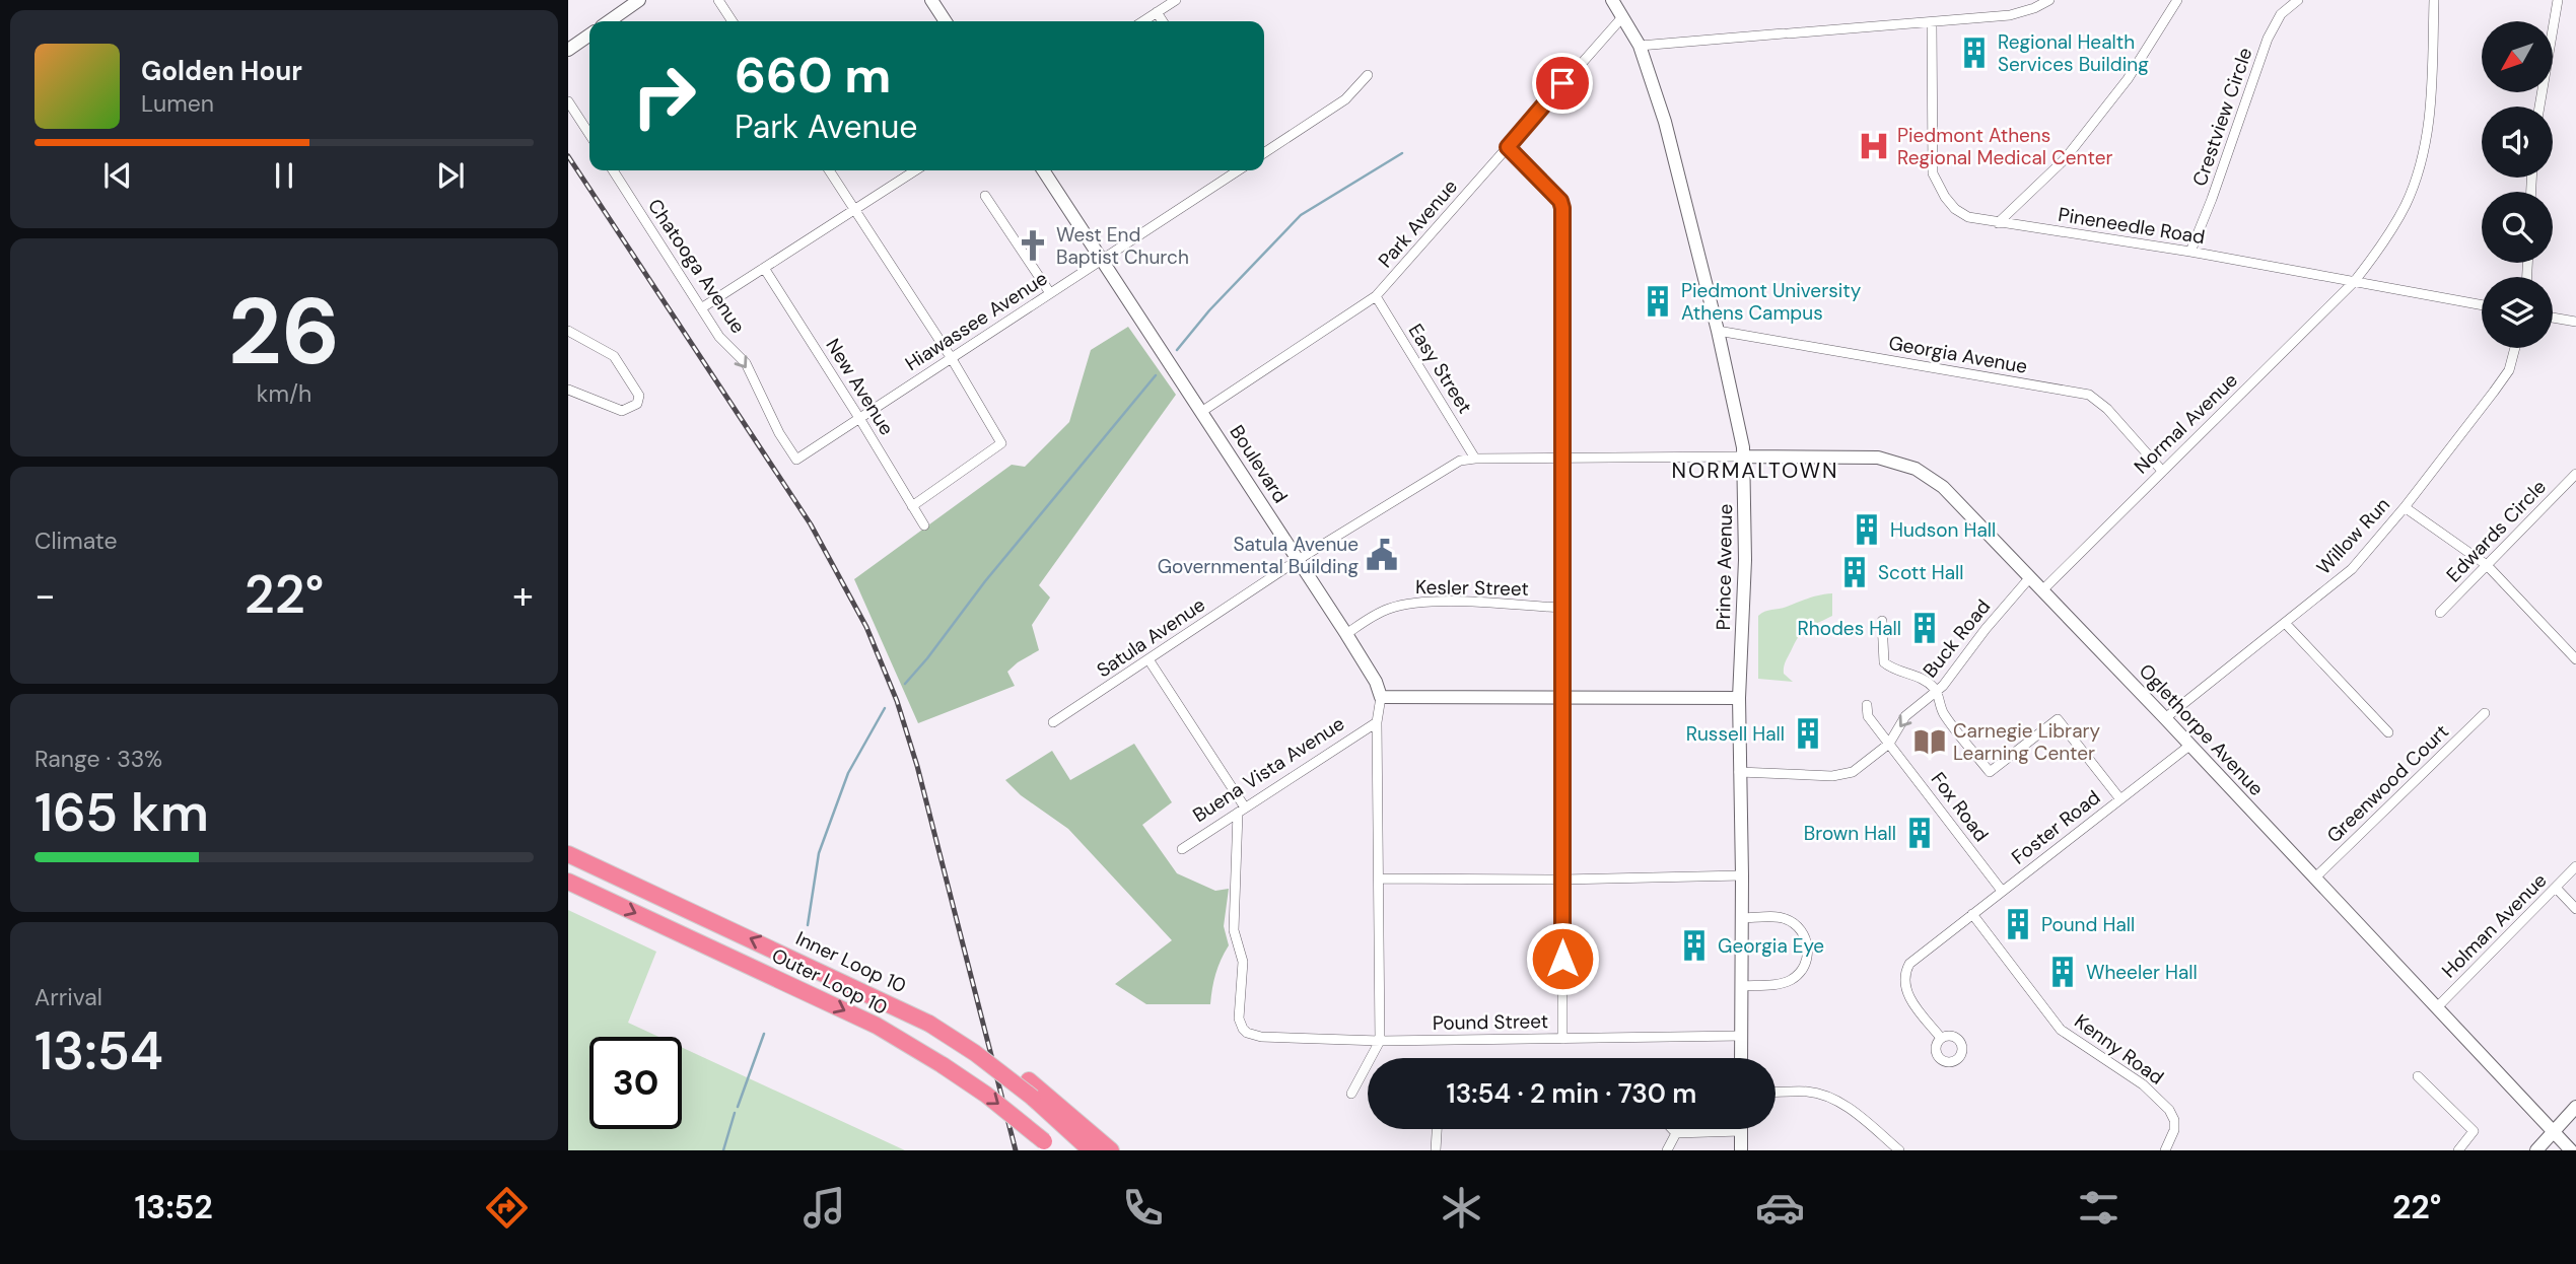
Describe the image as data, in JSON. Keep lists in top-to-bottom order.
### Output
{
  "streets": {
    "highway": ["Inner Loop 10", "Outer Loop 10"],
    "main road": ["Boulevard", "Prince Avenue", "Oglethorpe Avenue"],
    "street": [
      "Crestview Circle",
      "Park Avenue",
      "Pineneedle Road",
      "Chatooga Avenue",
      "Hiawassee Avenue",
      "Georgia Avenue",
      "Easy Street",
      "New Avenue",
      "Normal Avenue",
      "Edwards Circle",
      "Willow Run",
      "Kesler Street",
      "Satula Avenue",
      "Buck Road",
      "Buena Vista Avenue",
      "Greenwood Court",
      "Fox Road",
      "Foster Road",
      "Holman Avenue",
      "Pound Street",
      "Kenny Road"
    ]
  },
  "crossings": [
    ["Crestview Circle", "Pineneedle Road"],
    ["Park Avenue", "Easy Street"],
    ["Park Avenue", "Boulevard"],
    ["Park Avenue", "Prince Avenue"],
    ["Pineneedle Road", "Normal Avenue"],
    ["Chatooga Avenue", "Hiawassee Avenue"],
    ["Hiawassee Avenue", "New Avenue"],
    ["Hiawassee Avenue", "Boulevard"],
    ["Georgia Avenue", "Normal Avenue"],
    ["Georgia Avenue", "Prince Avenue"],
    ["Easy Street", "Satula Avenue"],
    ["Normal Avenue", "Oglethorpe Avenue"],
    ["Boulevard", "Kesler Street"],
    ["Boulevard", "Satula Avenue"],
    ["Willow Run", "Oglethorpe Avenue"],
    ["Prince Avenue", "Satula Avenue"],
    ["Prince Avenue", "Buck Road"],
    ["Prince Avenue", "Oglethorpe Avenue"],
    ["Prince Avenue", "Pound Street"],
    ["Satula Avenue", "Oglethorpe Avenue"],
    ["Buck Road", "Oglethorpe Avenue"],
    ["Buck Road", "Fox Road"],
    ["Oglethorpe Avenue", "Greenwood Court"],
    ["Oglethorpe Avenue", "Foster Road"],
    ["Oglethorpe Avenue", "Holman Avenue"],
    ["Buena Vista Avenue", "Pound Street"],
    ["Fox Road", "Foster Road"],
    ["Foster Road", "Kenny Road"]
  ],
  "one_way": ["Chatooga Avenue", "Inner Loop 10"],
  "districts": ["NORMALTOWN"],
  "places": {
    "building": [
      "Regional Health Services Building",
      "Piedmont University Athens Campus",
      "Hudson Hall",
      "Scott Hall",
      "Rhodes Hall",
      "Russell Hall",
      "Brown Hall",
      "Pound Hall",
      "Georgia Eye",
      "Wheeler Hall"
    ],
    "hospital": ["Piedmont Athens Regional Medical Center"],
    "church": ["West End Baptist Church"],
    "public building": ["Satula Avenue Governmental Building"],
    "library": ["Carnegie Library Learning Center"]
  },
  "north": "bottom left",
  "page": {
    "turn": ["660 m", "Park Avenue"],
    "song": ["Golden Hour", "Lumen"],
    "tile": [
      ["26", "km/h"],
      "Climate",
      ["Range · 33%", "165 km"],
      ["Arrival", "13:54"]
    ],
    "heat": ["−", "22°", "+"],
    "limit": "30",
    "trip": "13:54 · 2 min · 730 m",
    "tabs": ["13:52", "22°"]
  }
}
